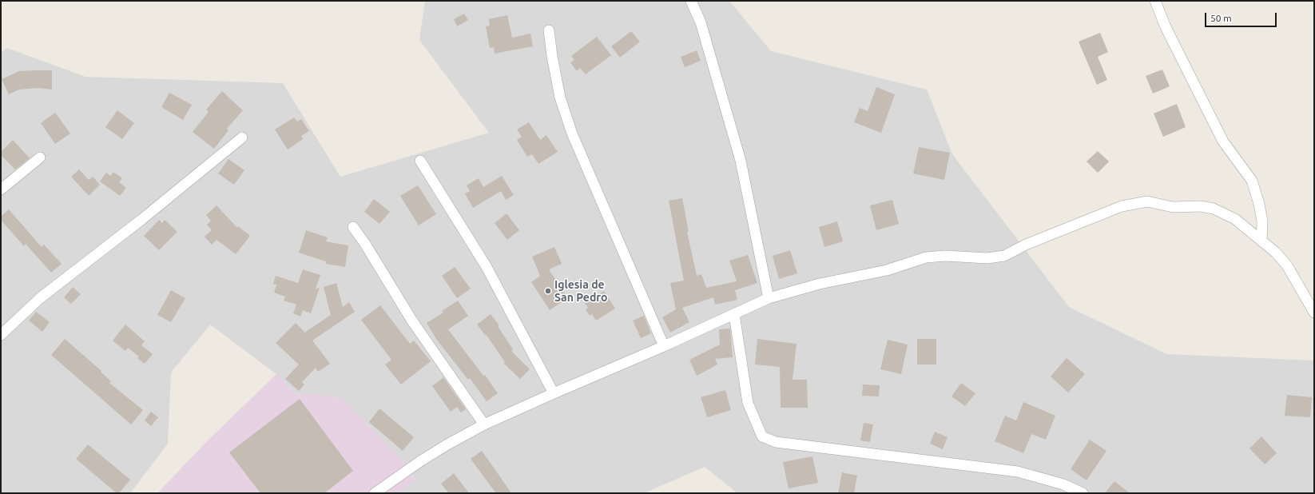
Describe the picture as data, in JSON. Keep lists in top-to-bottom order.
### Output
{
  "places": ["Iglesia de San Pedro"],
  "scale_bar": "50 m"
}
